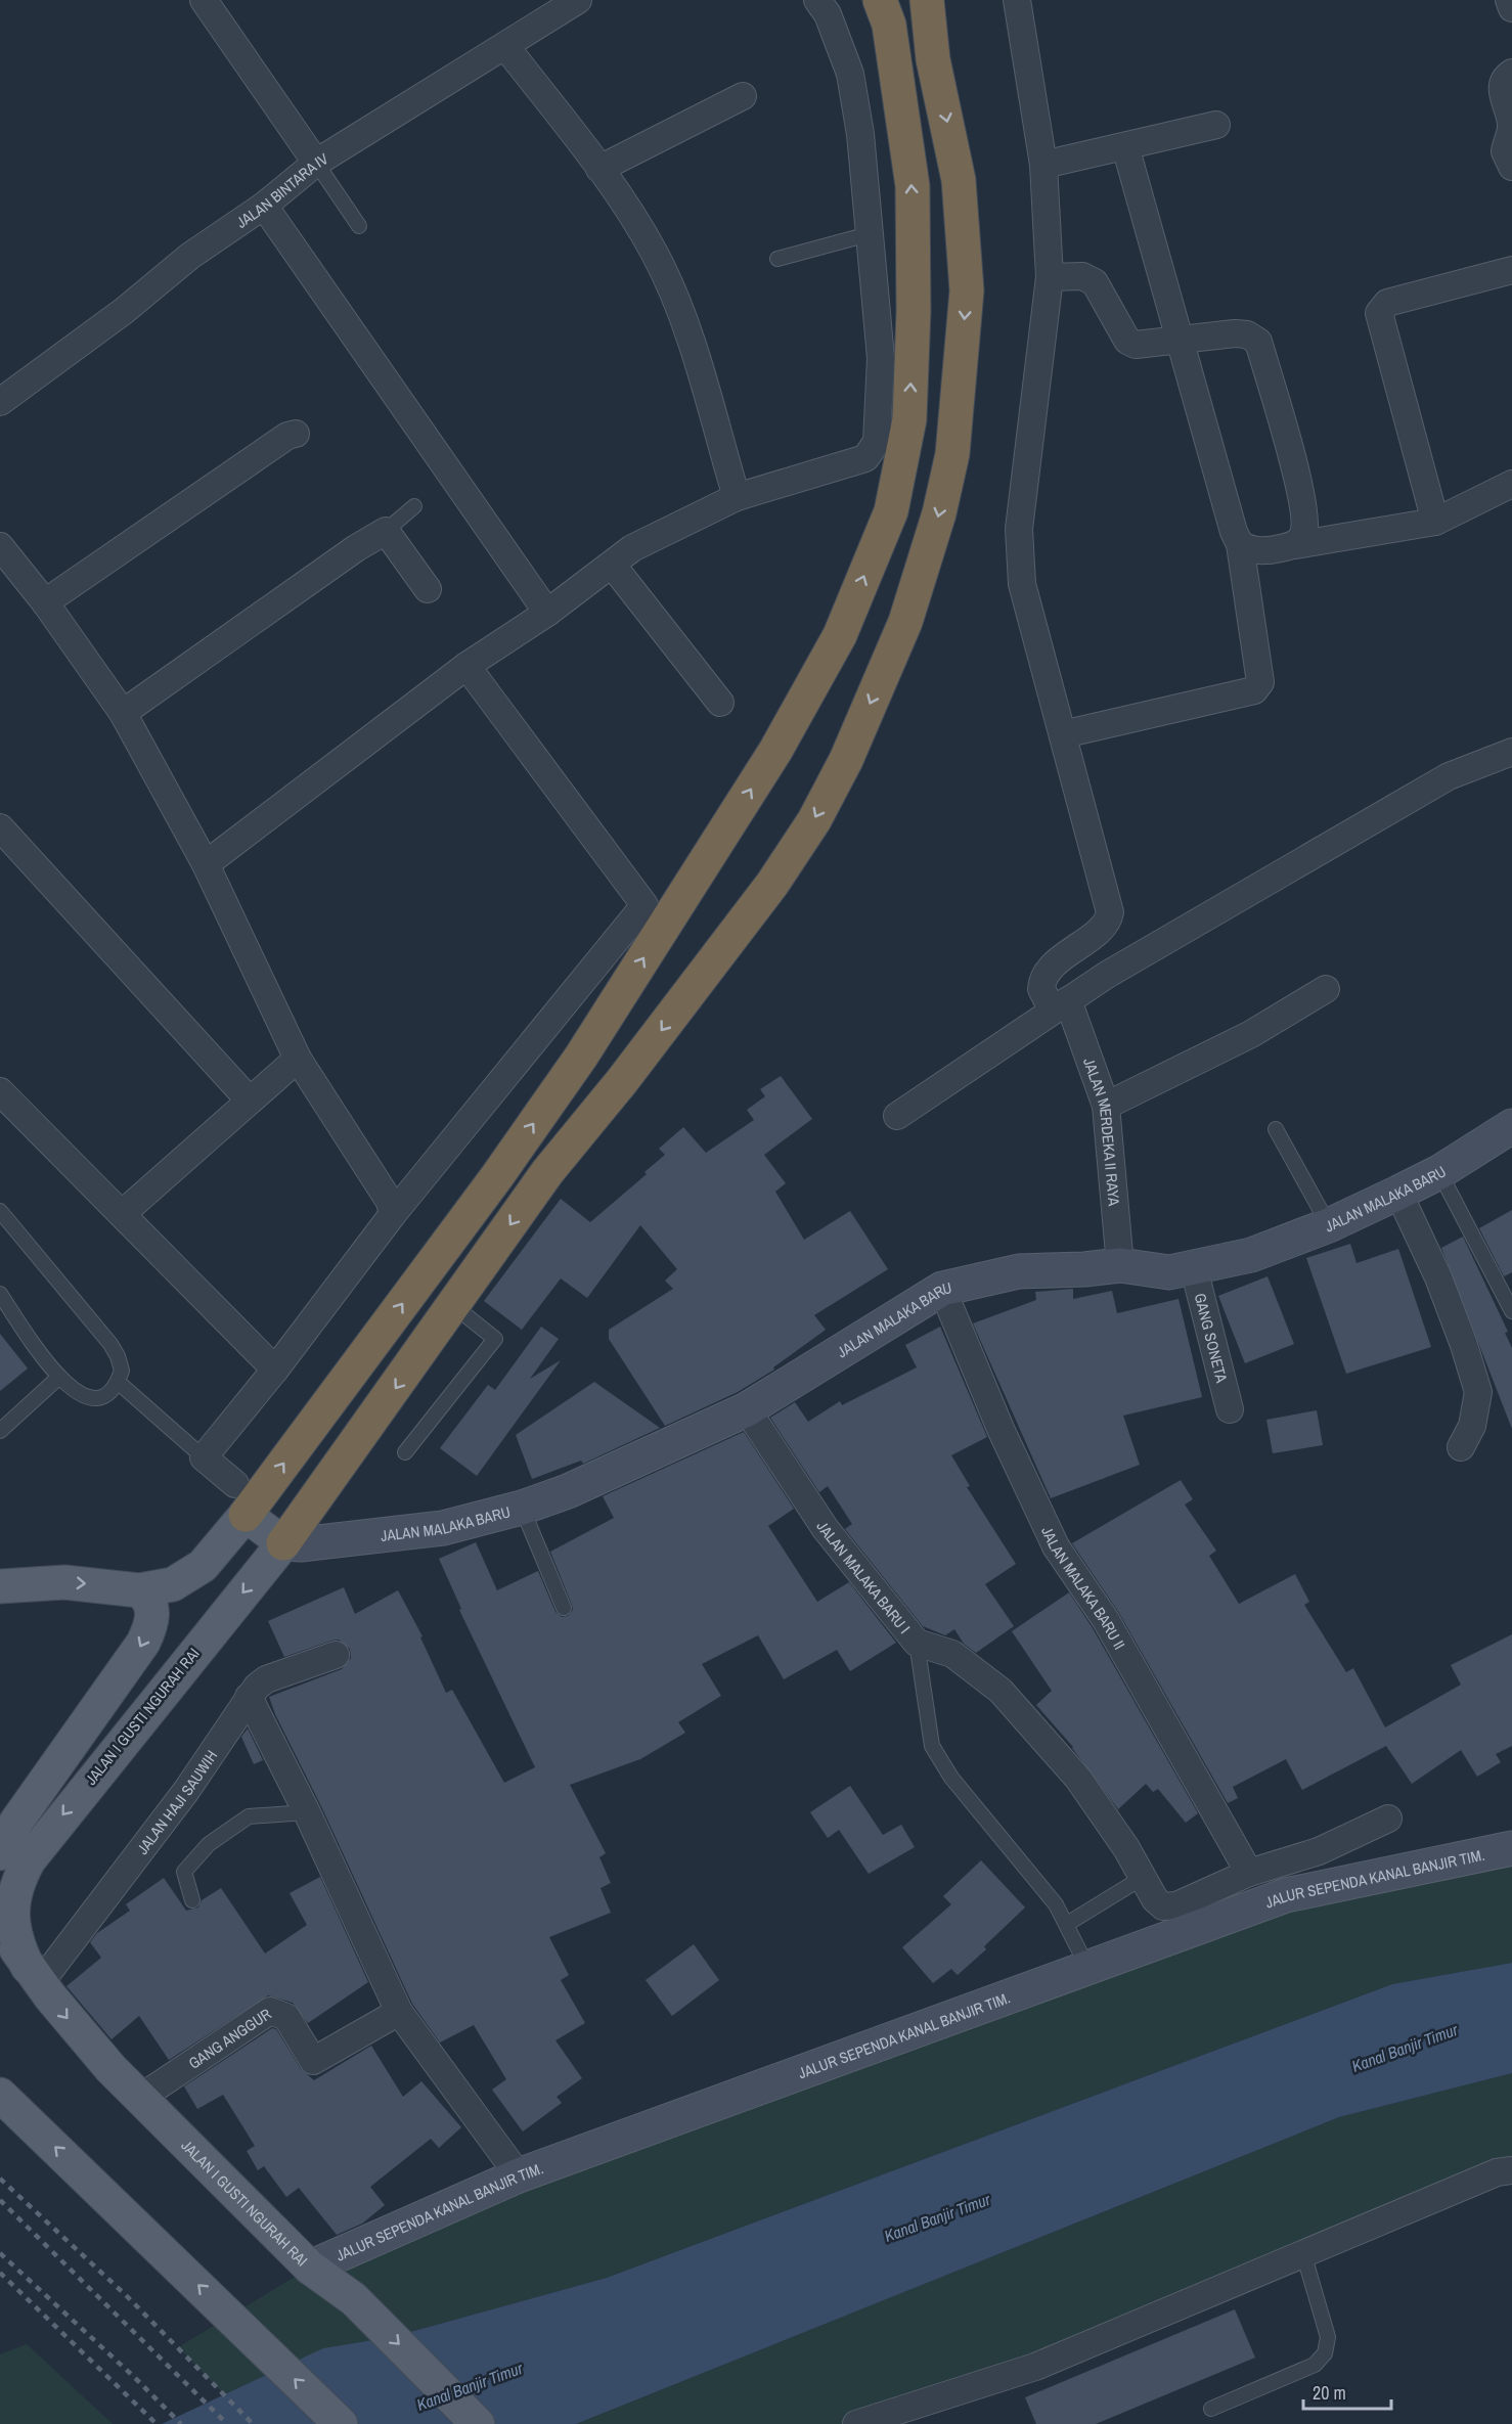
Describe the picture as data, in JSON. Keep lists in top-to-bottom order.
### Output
{
  "streets": {
    "main road": ["JALAN I GUSTI NGURAH RAI"],
    "street": [
      "JALAN BINTARA IV",
      "JALAN MERDEKA II RAYA",
      "JALAN MALAKA BARU",
      "GANG SONETA",
      "JALAN MALAKA BARU I",
      "JALAN MALAKA BARU II",
      "JALAN HAJI SAUWIH",
      "JALUR SEPENDA KANAL BANJIR TIM.",
      "GANG ANGGUR"
    ]
  },
  "crossings": [
    ["JALAN MERDEKA II RAYA", "JALAN MALAKA BARU"],
    ["JALAN MALAKA BARU", "GANG SONETA"],
    ["JALAN MALAKA BARU", "JALAN MALAKA BARU I"],
    ["JALAN MALAKA BARU", "JALAN MALAKA BARU II"],
    ["JALAN MALAKA BARU", "JALAN I GUSTI NGURAH RAI"],
    ["JALAN MALAKA BARU I", "JALUR SEPENDA KANAL BANJIR TIM."],
    ["JALAN I GUSTI NGURAH RAI", "JALAN HAJI SAUWIH"],
    ["JALAN I GUSTI NGURAH RAI", "JALUR SEPENDA KANAL BANJIR TIM."],
    ["JALAN I GUSTI NGURAH RAI", "GANG ANGGUR"]
  ],
  "water": ["Kanal Banjir Timur"],
  "scale_bar": "20 m"
}
